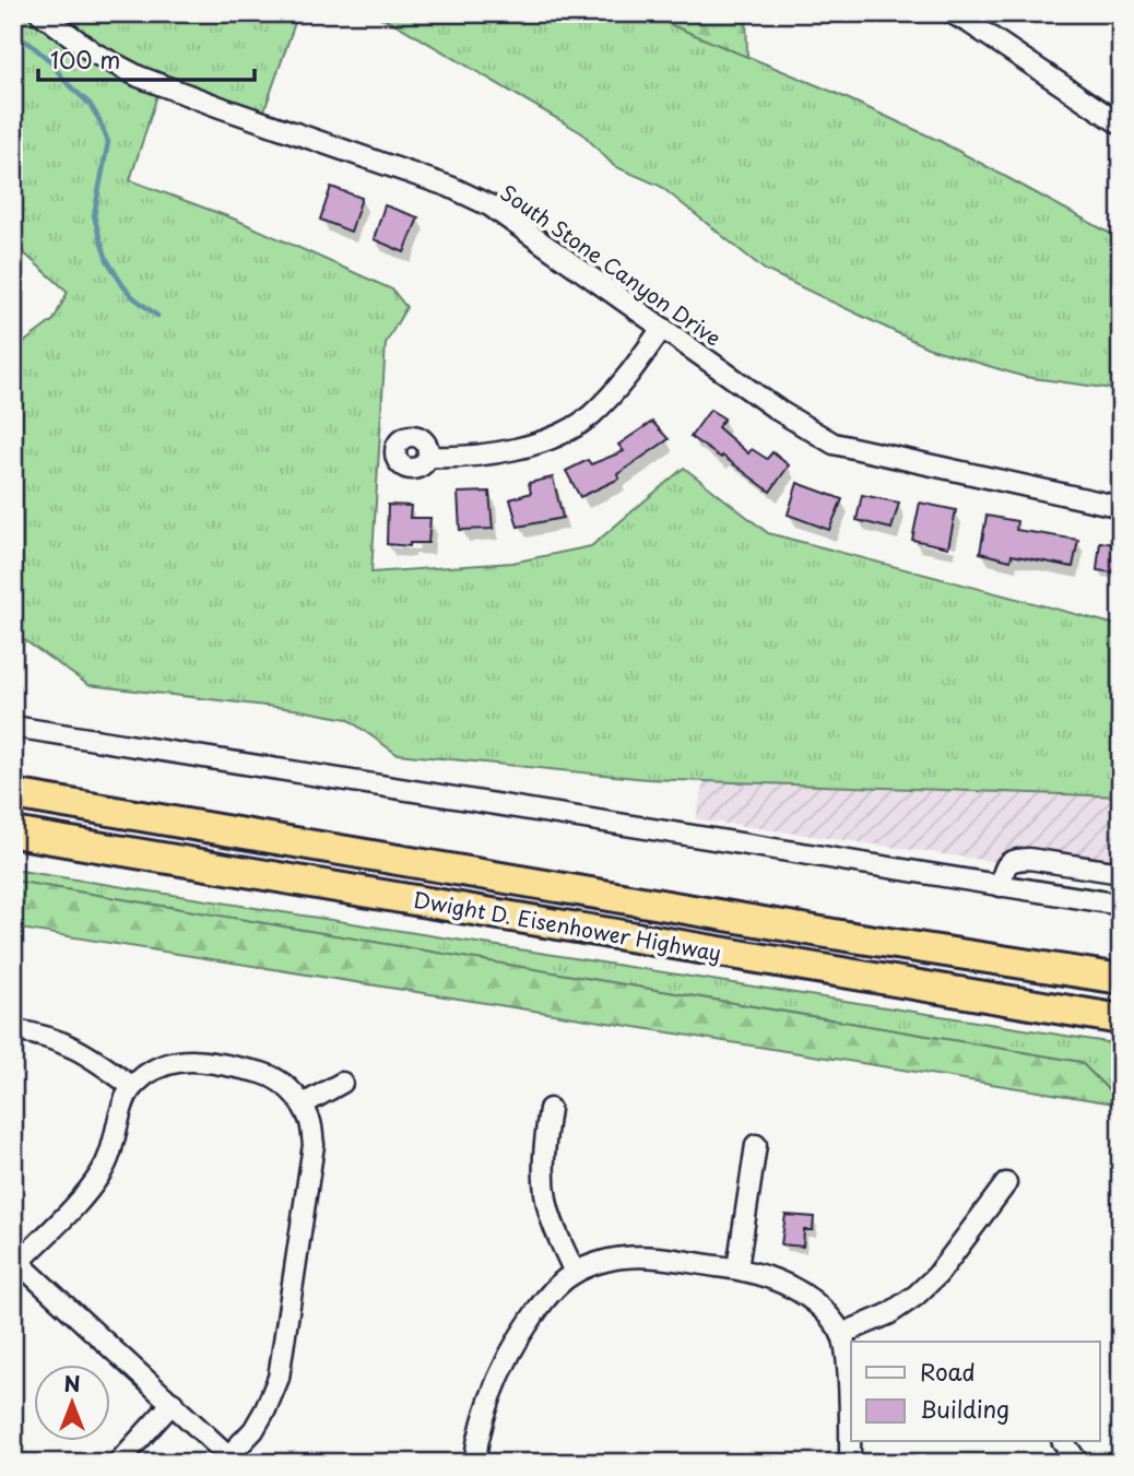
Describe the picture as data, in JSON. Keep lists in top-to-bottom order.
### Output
{
  "streets": {
    "highway": ["Dwight D. Eisenhower Highway"],
    "street": ["South Stone Canyon Drive"]
  },
  "legend": ["Road", "Building"],
  "scale_bar": "100 m",
  "north": "top"
}
